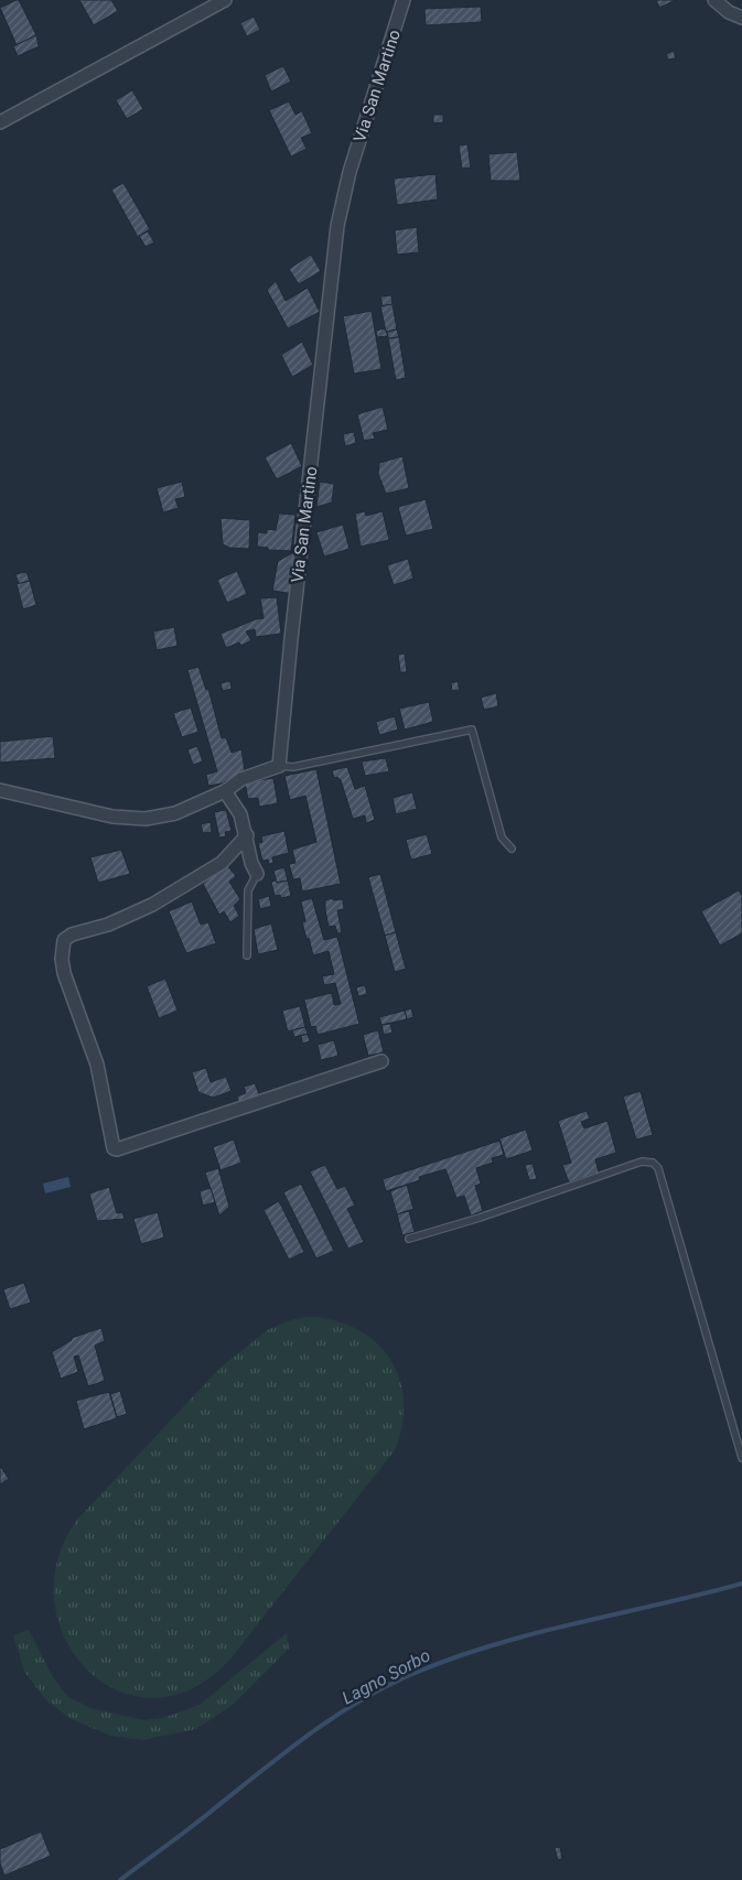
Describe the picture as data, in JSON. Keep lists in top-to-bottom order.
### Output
{
  "streets": {
    "street": ["Via San Martino"]
  },
  "water": ["Lagno Sorbo"]
}
